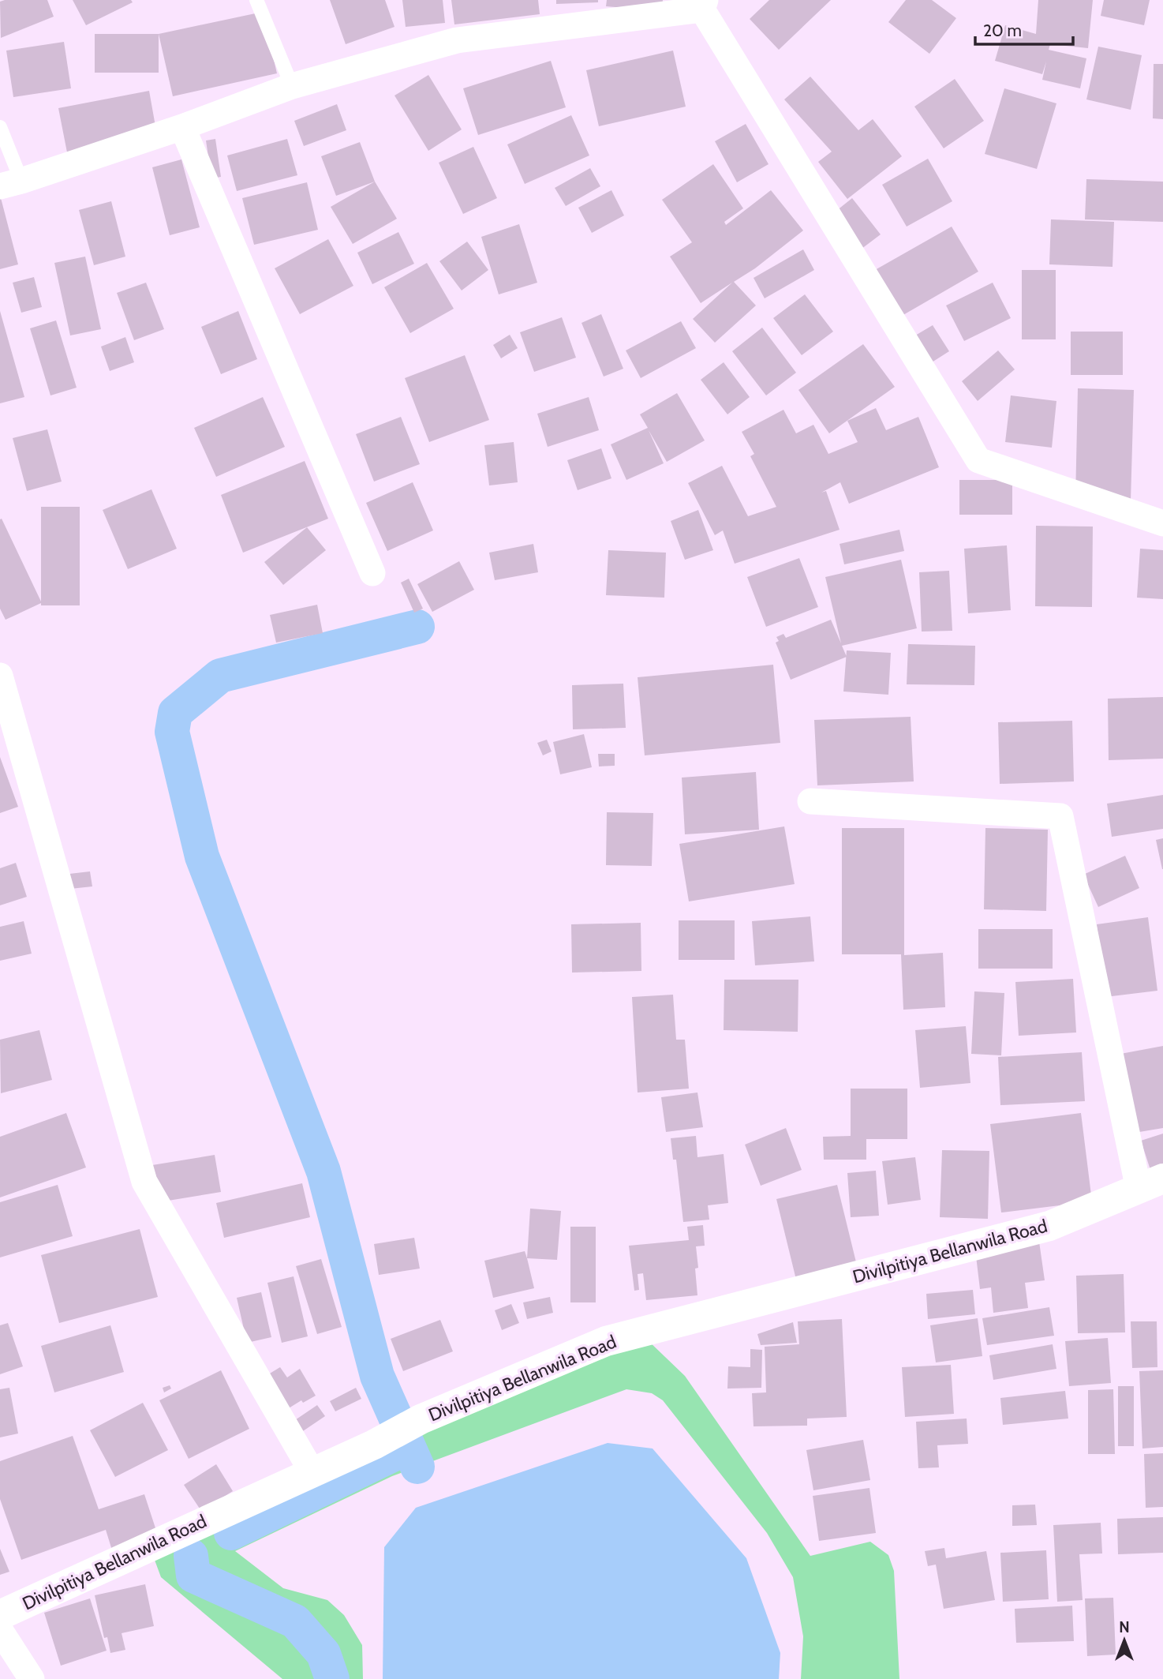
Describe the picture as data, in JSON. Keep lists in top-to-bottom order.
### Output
{
  "streets": {
    "street": ["Divilpitiya Bellanwila Road"]
  },
  "scale_bar": "20 m",
  "north": "top"
}
